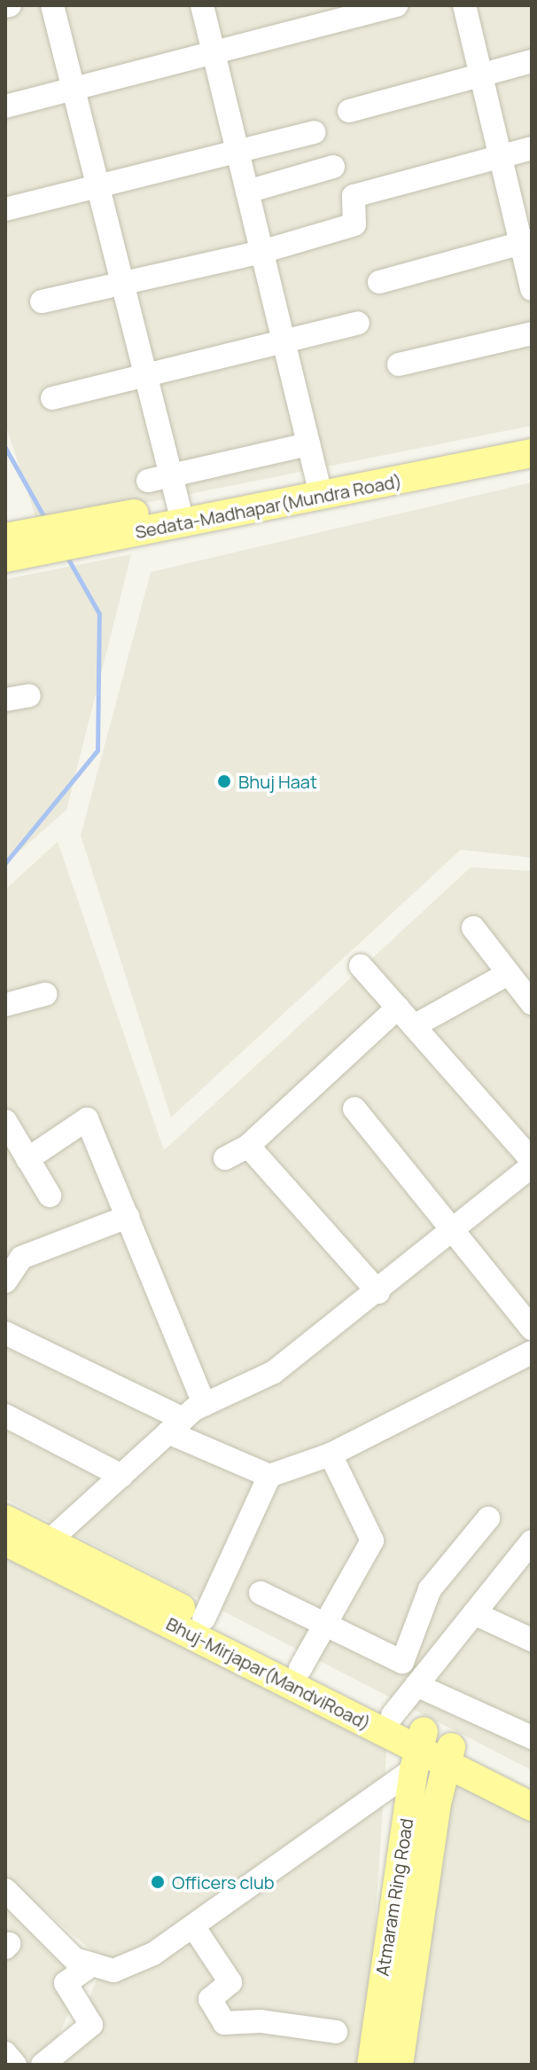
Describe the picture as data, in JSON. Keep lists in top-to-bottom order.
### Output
{
  "streets": {
    "main road": ["Sedata-Madhapar(Mundra Road)", "Bhuj-Mirjapar(MandviRoad)", "Atmaram Ring Road"]
  },
  "crossings": [
    ["Bhuj-Mirjapar(MandviRoad)", "Atmaram Ring Road"]
  ],
  "places": ["Bhuj Haat", "Officers club"]
}
